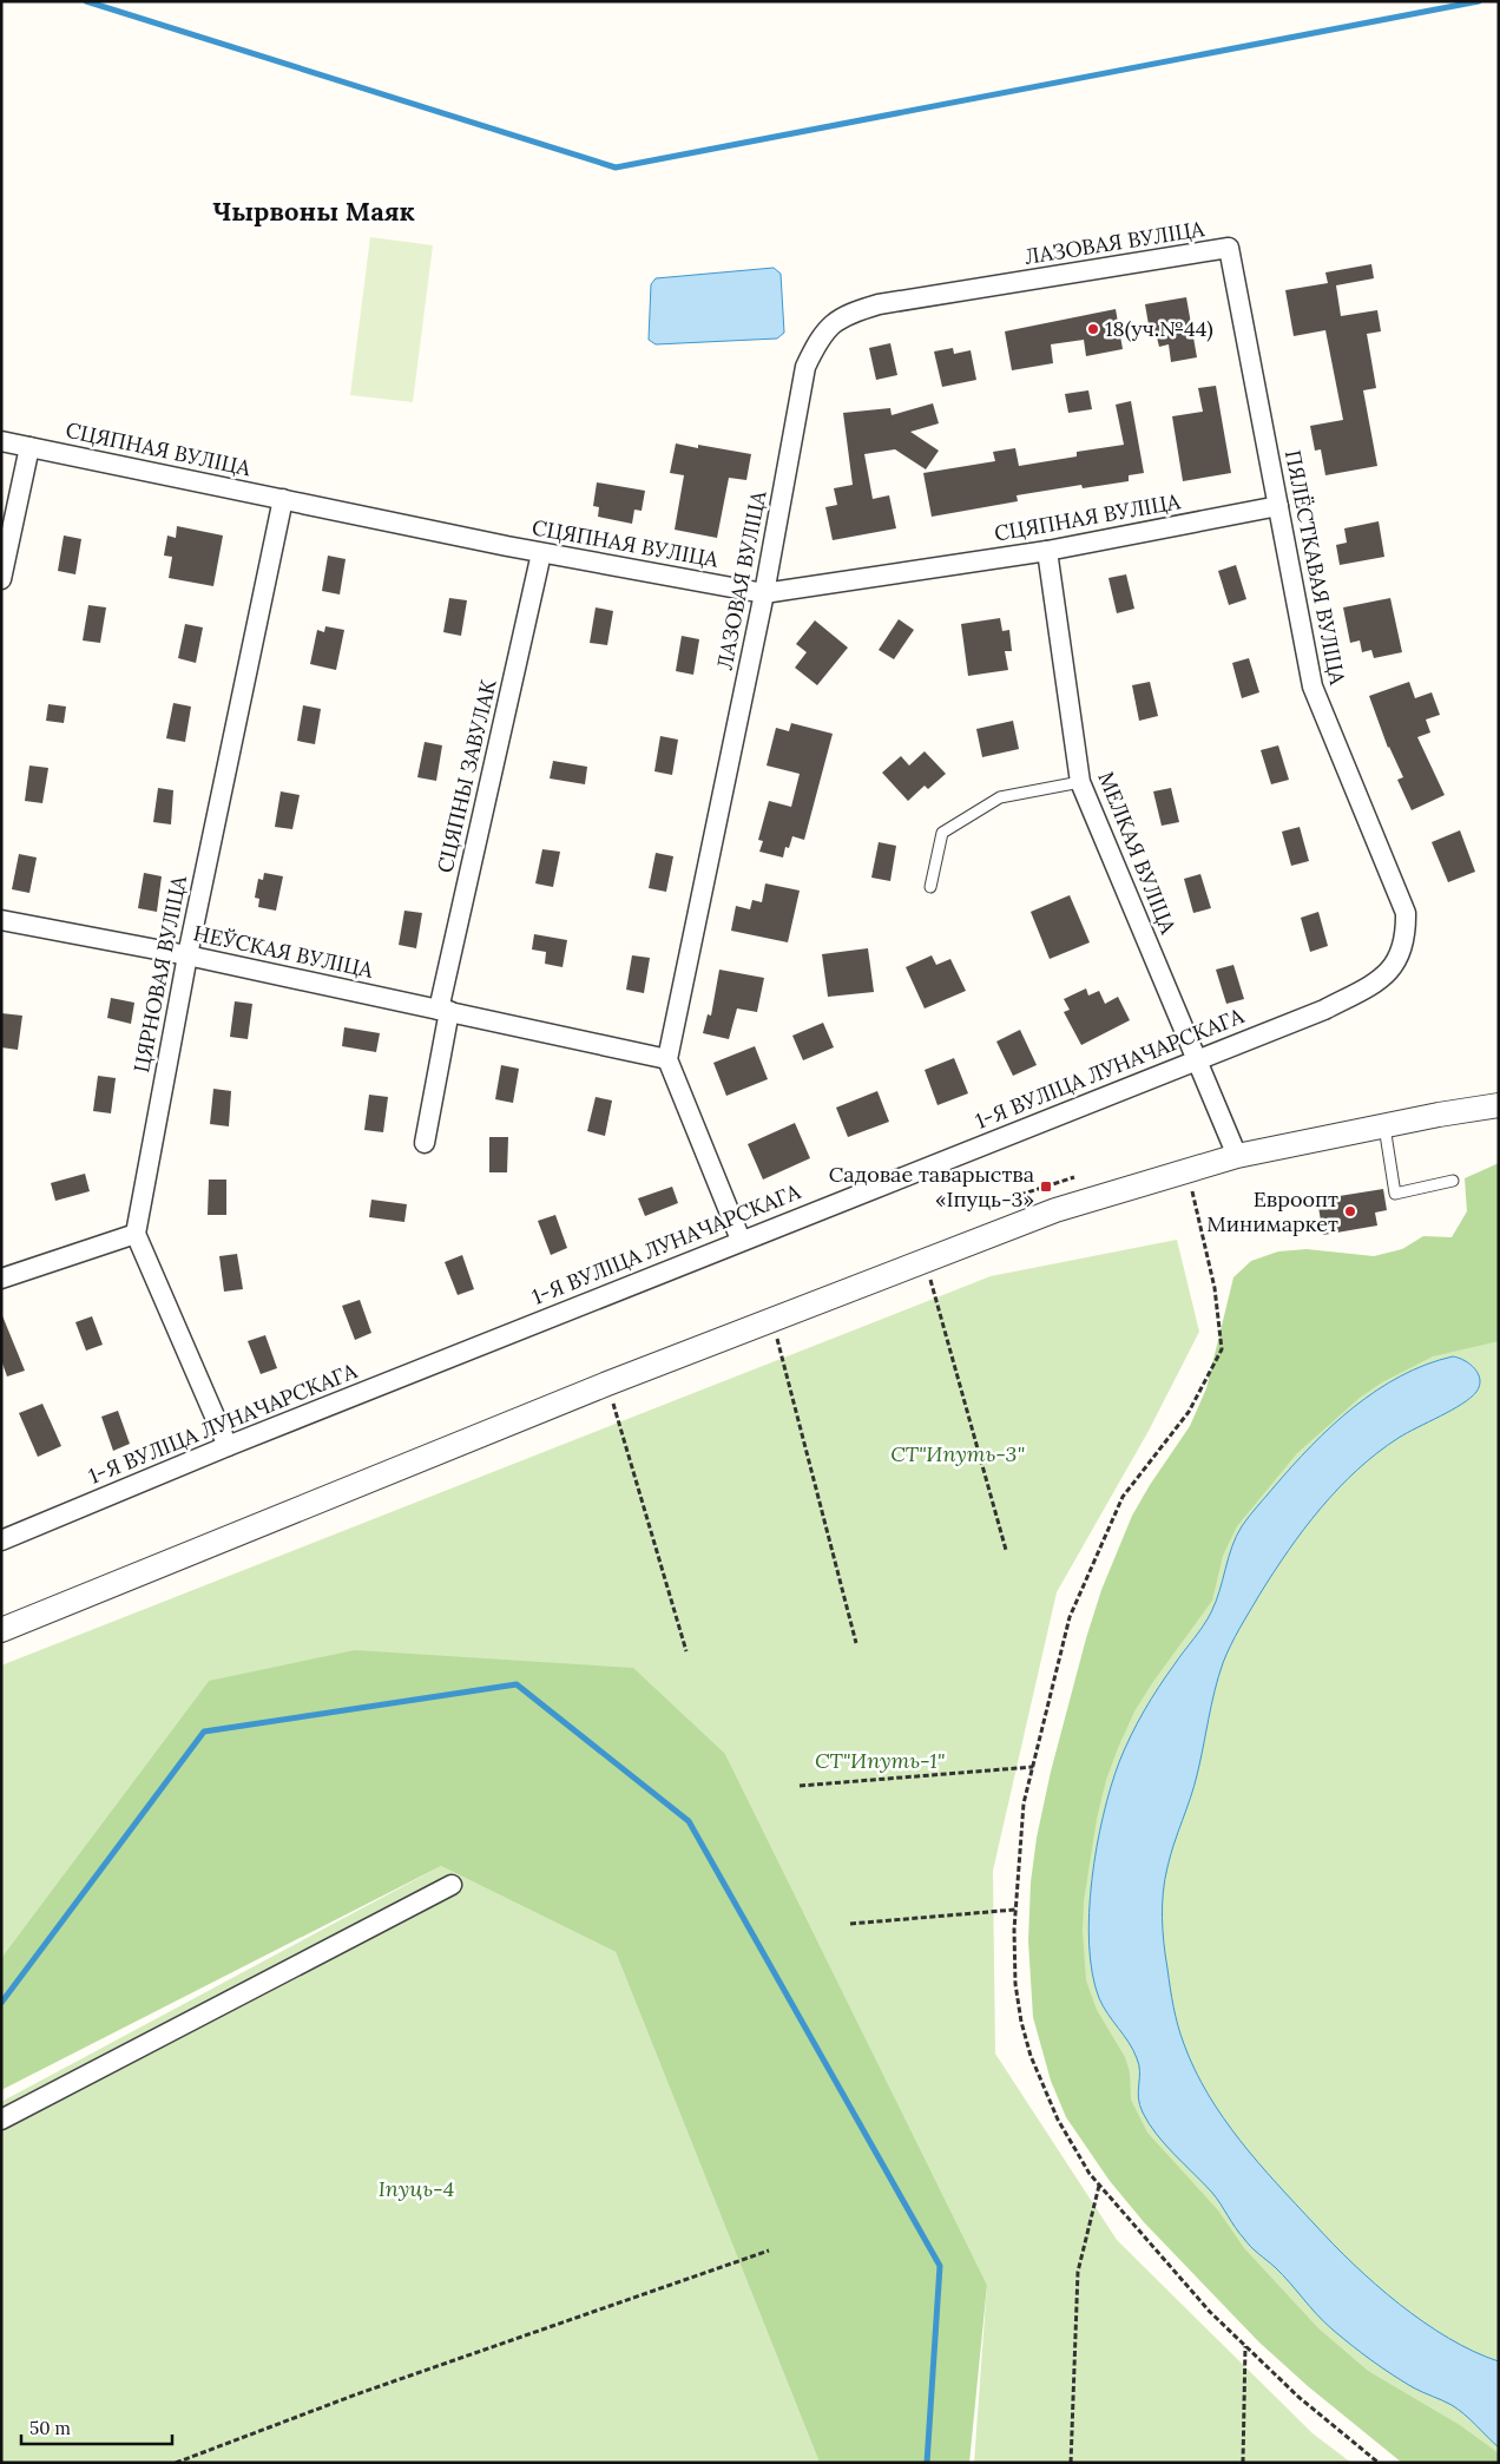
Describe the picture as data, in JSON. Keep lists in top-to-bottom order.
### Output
{
  "streets": {
    "street": [
      "ЛАЗОВАЯ ВУЛІЦА",
      "СЦЯПНАЯ ВУЛІЦА",
      "ПЯЛЁСТКАВАЯ ВУЛІЦА",
      "СЦЯПНЫ ЗАВУЛАК",
      "МЕЛКАЯ ВУЛІЦА",
      "НЕЎСКАЯ ВУЛІЦА",
      "ЦЯРНОВАЯ ВУЛІЦА",
      "1-Я ВУЛІЦА ЛУНАЧАРСКАГА"
    ]
  },
  "crossings": [
    ["ЛАЗОВАЯ ВУЛІЦА", "СЦЯПНАЯ ВУЛІЦА"],
    ["ЛАЗОВАЯ ВУЛІЦА", "ПЯЛЁСТКАВАЯ ВУЛІЦА"],
    ["ЛАЗОВАЯ ВУЛІЦА", "НЕЎСКАЯ ВУЛІЦА"],
    ["СЦЯПНАЯ ВУЛІЦА", "ПЯЛЁСТКАВАЯ ВУЛІЦА"],
    ["СЦЯПНАЯ ВУЛІЦА", "СЦЯПНЫ ЗАВУЛАК"],
    ["СЦЯПНАЯ ВУЛІЦА", "МЕЛКАЯ ВУЛІЦА"],
    ["СЦЯПНАЯ ВУЛІЦА", "ЦЯРНОВАЯ ВУЛІЦА"],
    ["ПЯЛЁСТКАВАЯ ВУЛІЦА", "1-Я ВУЛІЦА ЛУНАЧАРСКАГА"],
    ["СЦЯПНЫ ЗАВУЛАК", "НЕЎСКАЯ ВУЛІЦА"],
    ["МЕЛКАЯ ВУЛІЦА", "1-Я ВУЛІЦА ЛУНАЧАРСКАГА"],
    ["НЕЎСКАЯ ВУЛІЦА", "ЦЯРНОВАЯ ВУЛІЦА"]
  ],
  "districts": ["Чырвоны Маяк"],
  "parks": ["СТ\"Ипуть-3\"", "СТ\"Ипуть-1\"", "Іпуць-4"],
  "places": {
    "other": ["18(уч.№44)", "Евроопт Минимаркет"],
    "transit": ["Садовае таварыства «Іпуць-3»"]
  },
  "scale_bar": "50 m"
}
